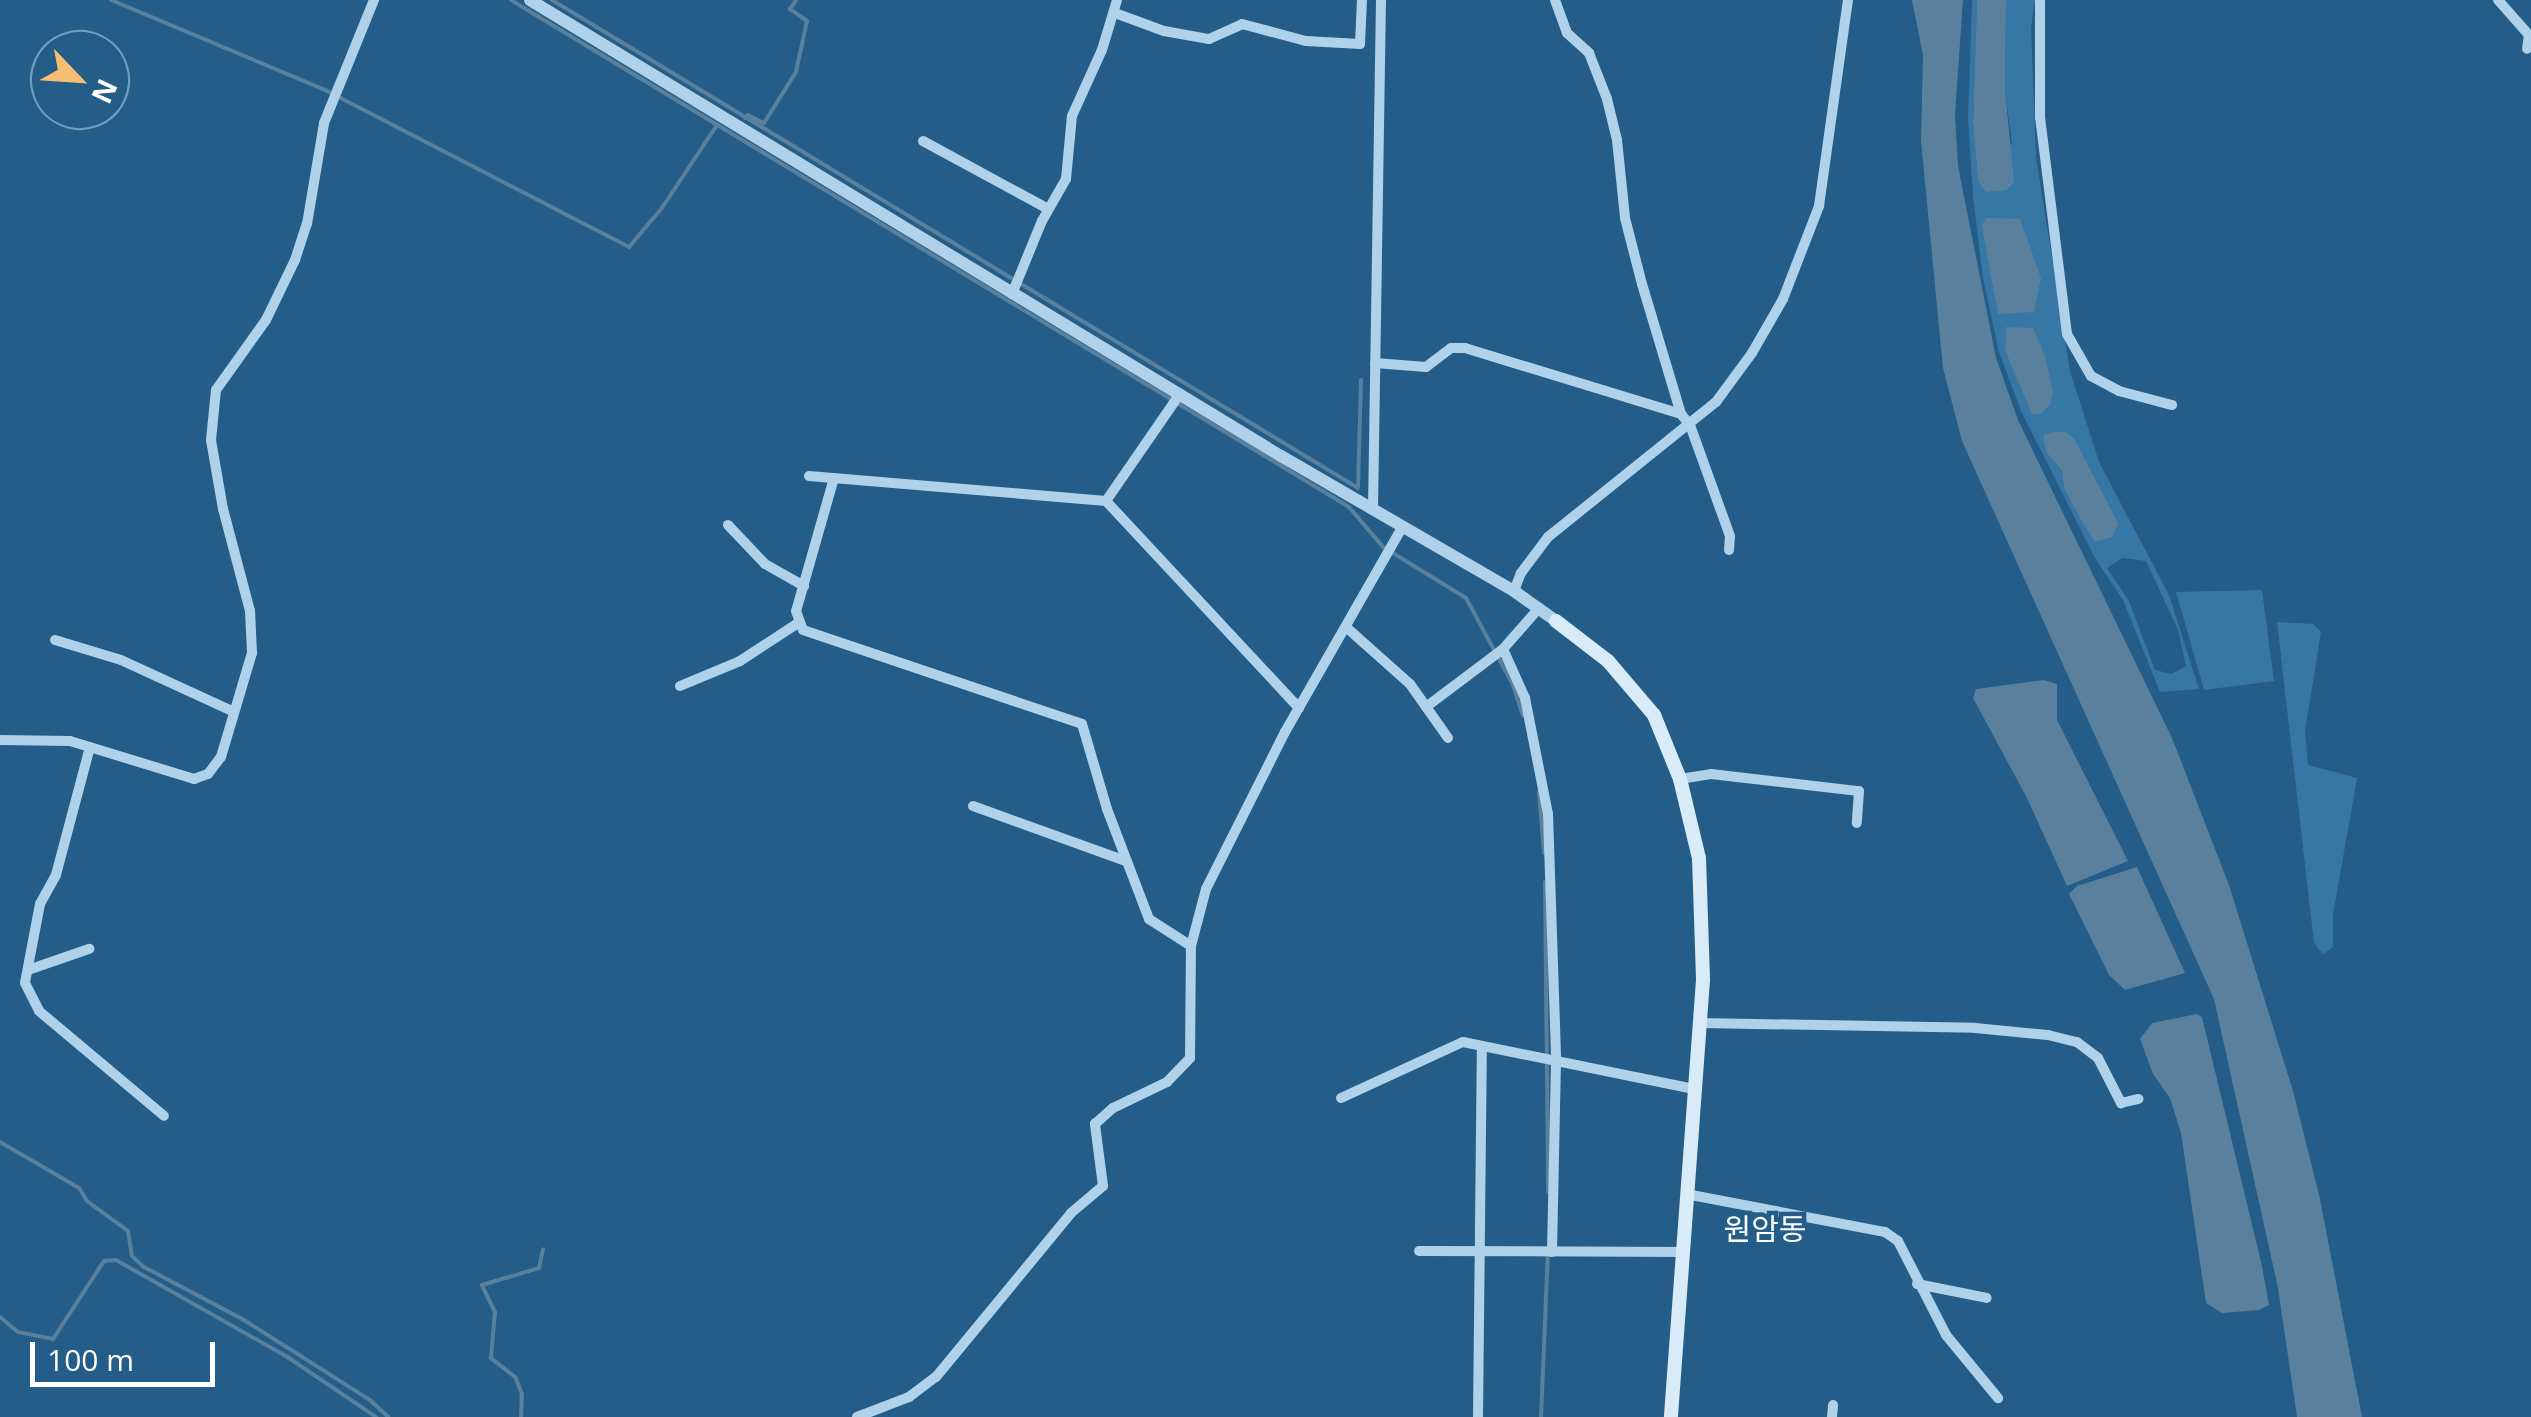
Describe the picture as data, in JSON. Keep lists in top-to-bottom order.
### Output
{
  "districts": ["원암동"],
  "scale_bar": "100 m",
  "north": "bottom right"
}
